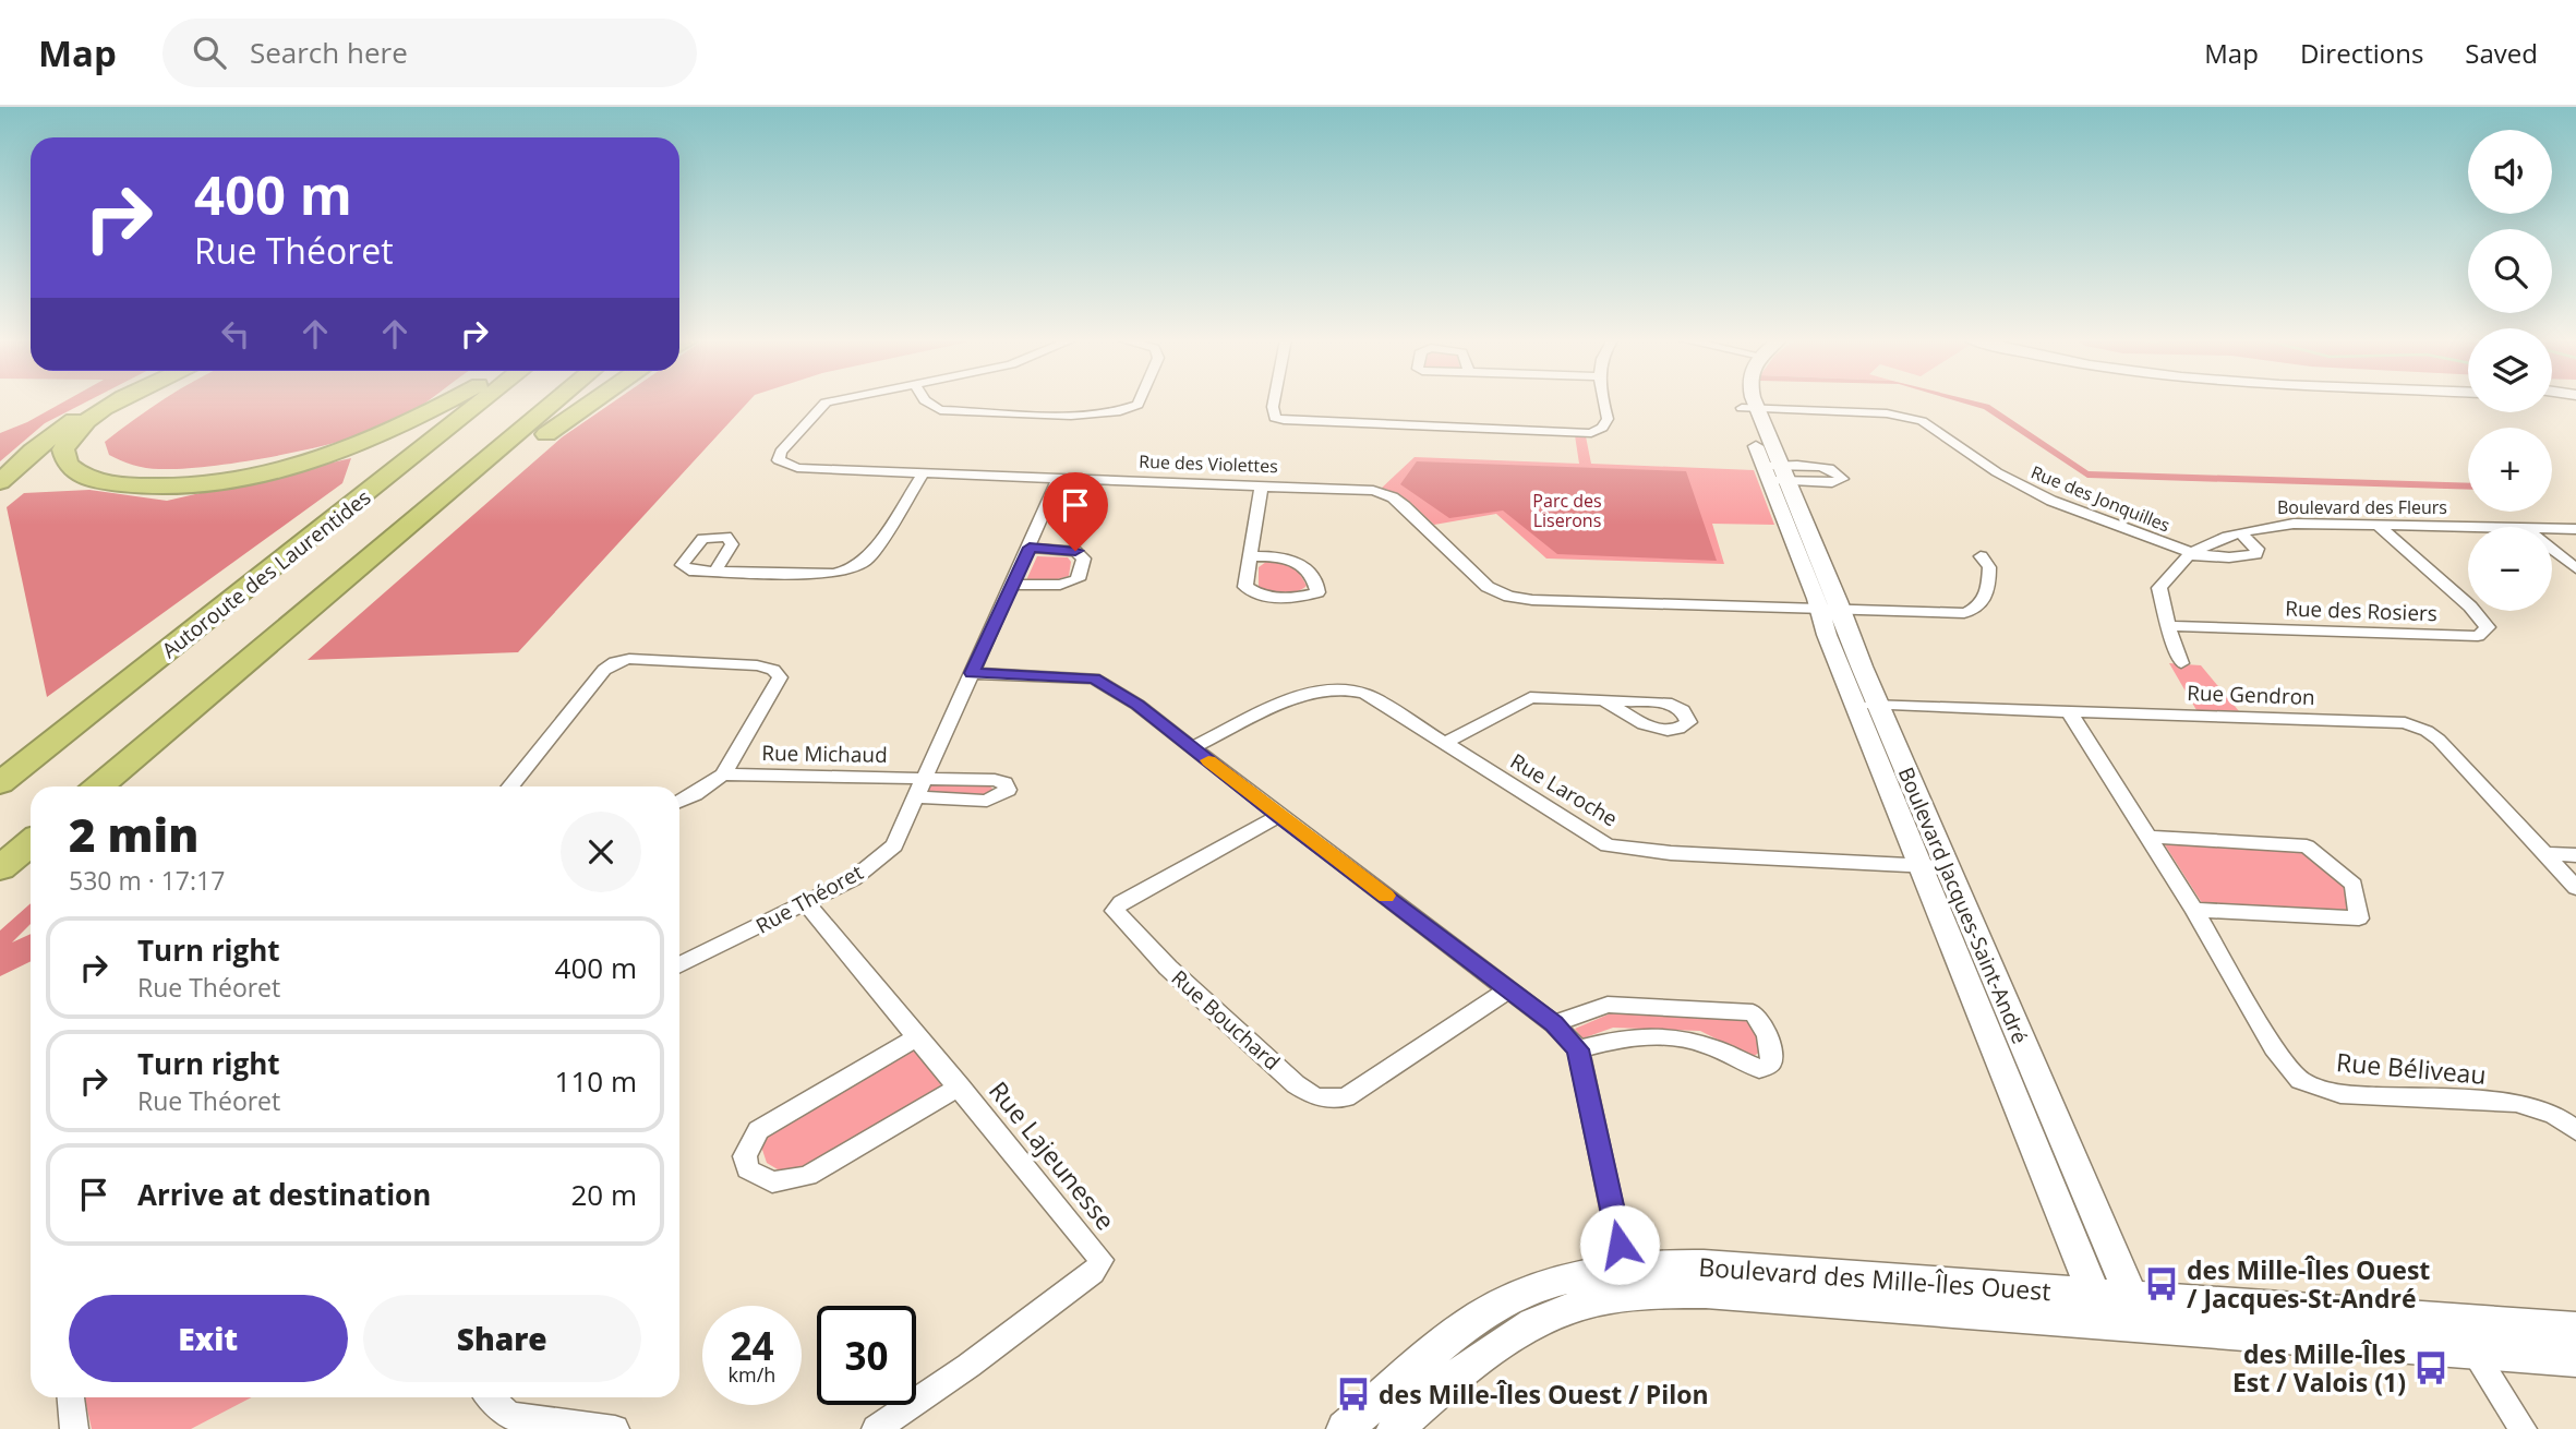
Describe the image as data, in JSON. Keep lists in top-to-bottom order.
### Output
{
  "streets": {
    "highway": ["Autoroute des Laurentides"],
    "street": [
      "Rue des Violettes",
      "Rue des Jonquilles",
      "Boulevard des Fleurs",
      "Rue des Rosiers",
      "Rue Gendron",
      "Rue Michaud",
      "Rue Laroche",
      "Rue Théoret",
      "Boulevard Jacques-Saint-André",
      "Rue Bouchard",
      "Rue Béliveau",
      "Rue Lajeunesse",
      "Boulevard des Mille-Îles Ouest"
    ]
  },
  "crossings": [
    ["Rue des Violettes", "Rue Théoret"],
    ["Rue des Violettes", "Boulevard Jacques-Saint-André"],
    ["Rue des Jonquilles", "Boulevard des Fleurs"],
    ["Rue des Jonquilles", "Boulevard Jacques-Saint-André"],
    ["Boulevard des Fleurs", "Rue des Rosiers"],
    ["Rue Gendron", "Boulevard Jacques-Saint-André"],
    ["Rue Gendron", "Rue Béliveau"],
    ["Rue Michaud", "Rue Théoret"],
    ["Rue Laroche", "Boulevard Jacques-Saint-André"],
    ["Rue Théoret", "Rue Lajeunesse"],
    ["Boulevard Jacques-Saint-André", "Boulevard des Mille-Îles Ouest"]
  ],
  "parks": ["Parc des Liserons"],
  "places": {
    "bus stop": ["des Mille-Îles Ouest / Jacques-St-André", "des Mille-Îles Est / Valois (1)", "des Mille-Îles Ouest / Pilon"]
  },
  "page": {
    "header": "Map",
    "search": "Search here",
    "nav": ["Map", "Directions", "Saved"],
    "map_buttons": ["+", "−"],
    "turn": ["400 m", "Rue Théoret"],
    "heading": ["2 min", "530 m · 17:17"],
    "list": [
      {
        "name": "Turn right",
        "note": "Rue Théoret",
        "value": "400 m"
      },
      {
        "name": "Turn right",
        "note": "Rue Théoret",
        "value": "110 m"
      },
      {
        "name": "Arrive at destination",
        "value": "20 m"
      }
    ],
    "buttons": ["Exit", "Share"],
    "speed": "24 km/h",
    "limit": "30"
  }
}
